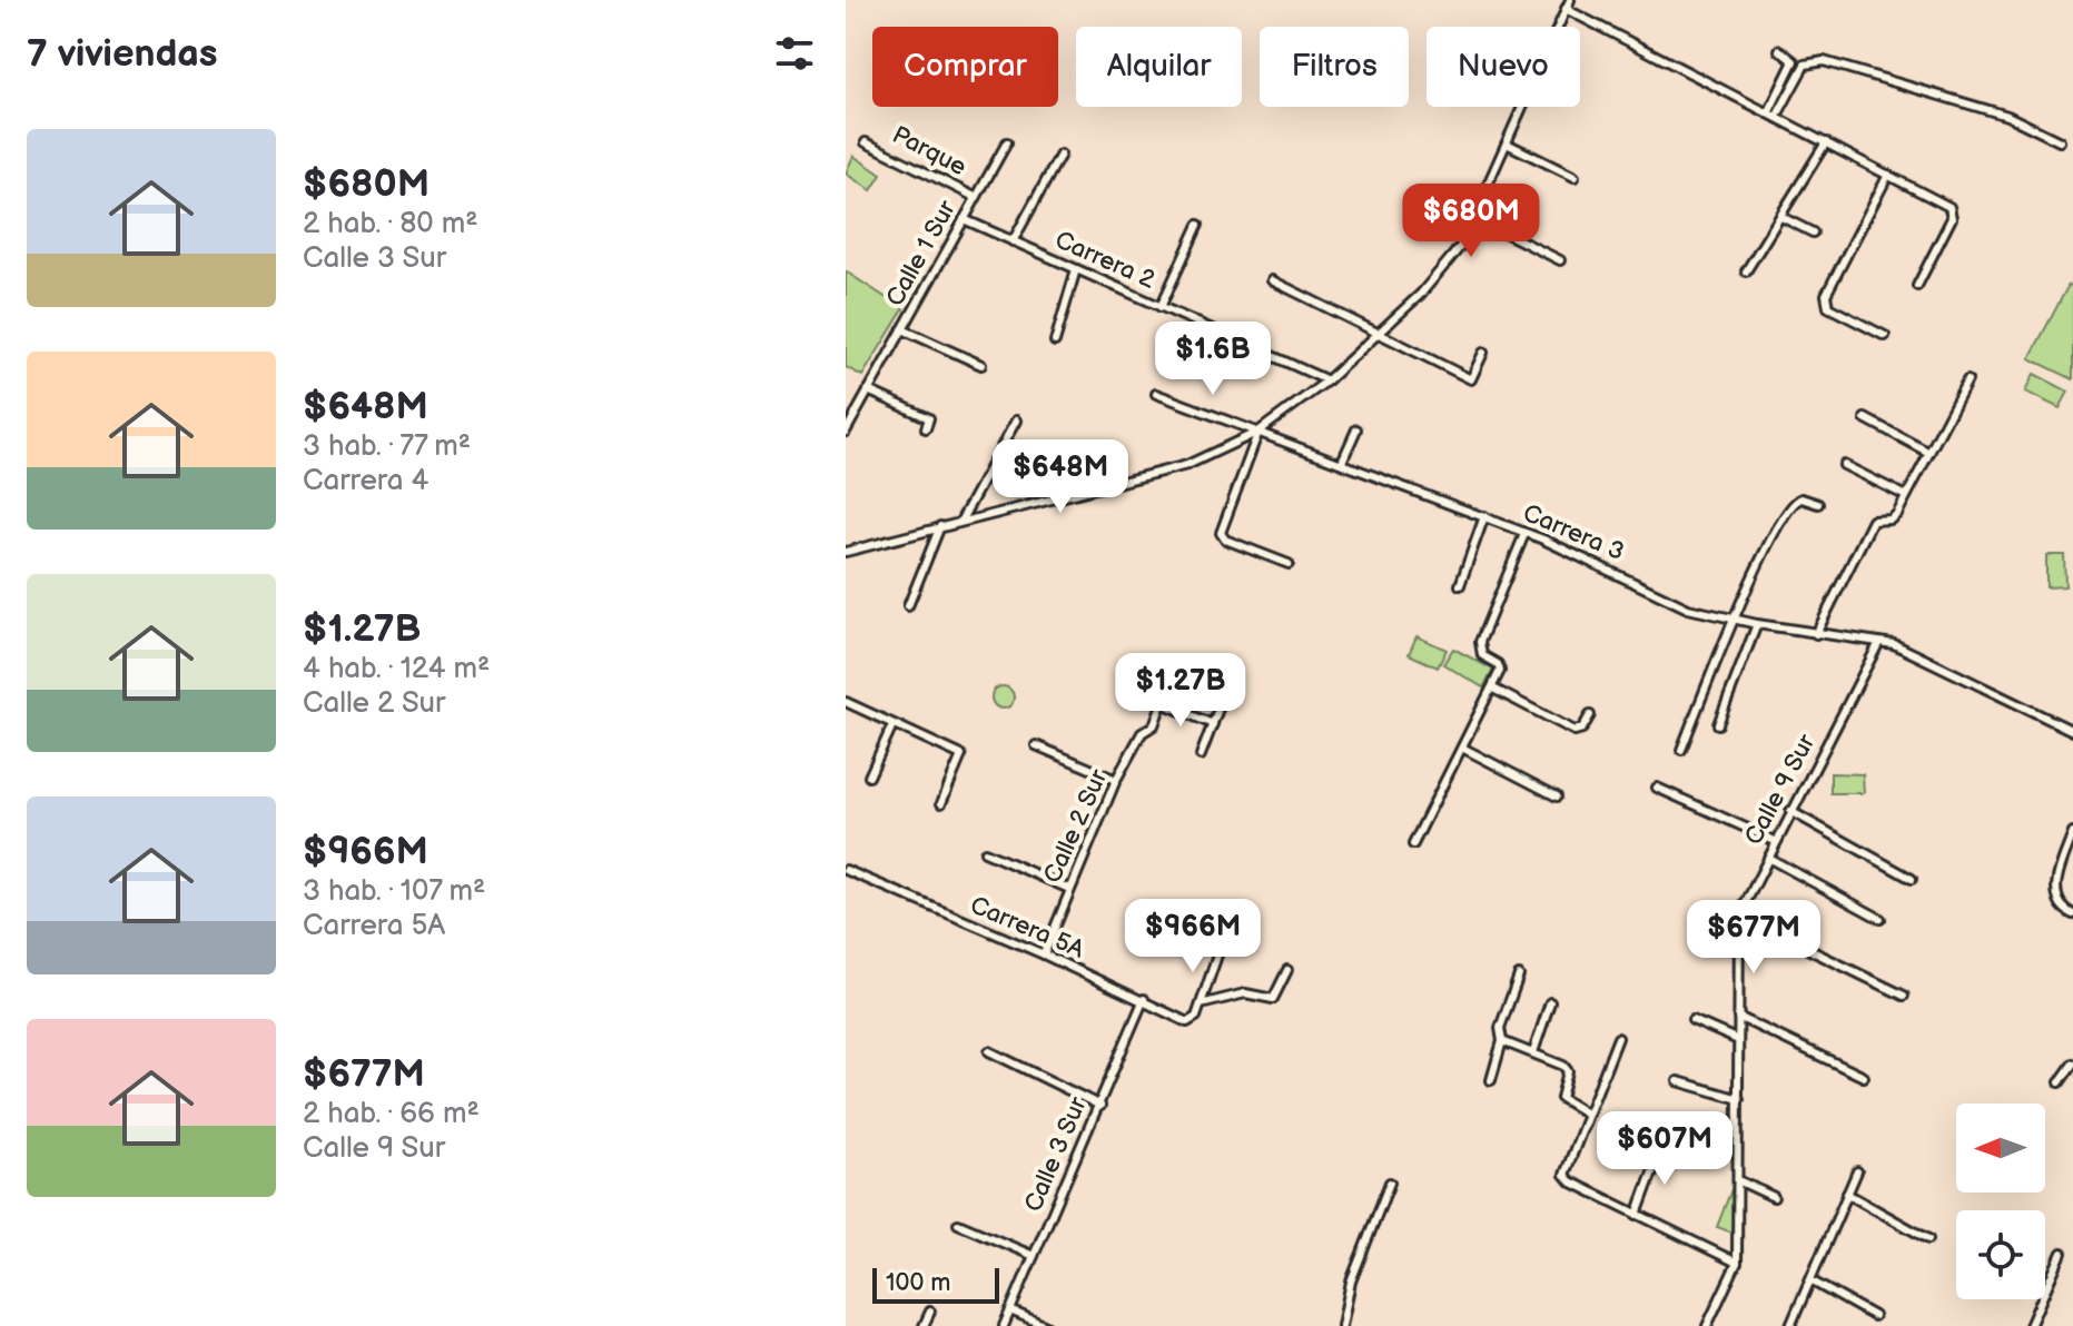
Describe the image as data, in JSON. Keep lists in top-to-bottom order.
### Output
{
  "streets": {
    "street": [
      "Parque",
      "Calle 1 Sur",
      "Carrera 2",
      "Carrera 3",
      "Calle 9 Sur",
      "Calle 2 Sur",
      "Carrera 5A",
      "Calle 3 Sur"
    ]
  },
  "crossings": [
    ["Parque", "Calle 1 Sur"],
    ["Calle 1 Sur", "Carrera 2"],
    ["Carrera 3", "Calle 9 Sur"],
    ["Calle 2 Sur", "Carrera 5A"],
    ["Carrera 5A", "Calle 3 Sur"]
  ],
  "scale_bar": "100 m",
  "north": "left",
  "page": {
    "heading": "7 viviendas",
    "chip": [
      "Comprar",
      "Alquilar",
      "Filtros",
      "Nuevo"
    ],
    "list": [
      {
        "name": "$680M",
        "note": "2 hab. · 80 m² · Calle 3 Sur"
      },
      {
        "name": "$648M",
        "note": "3 hab. · 77 m² · Carrera 4"
      },
      {
        "name": "$1.27B",
        "note": "4 hab. · 124 m² · Calle 2 Sur"
      },
      {
        "name": "$966M",
        "note": "3 hab. · 107 m² · Carrera 5A"
      },
      {
        "name": "$677M",
        "note": "2 hab. · 66 m² · Calle 9 Sur"
      }
    ],
    "price": [
      "$680M",
      "$1.6B",
      "$648M",
      "$1.27B",
      "$966M",
      "$677M",
      "$607M"
    ],
    "scale": "100 m"
  }
}
